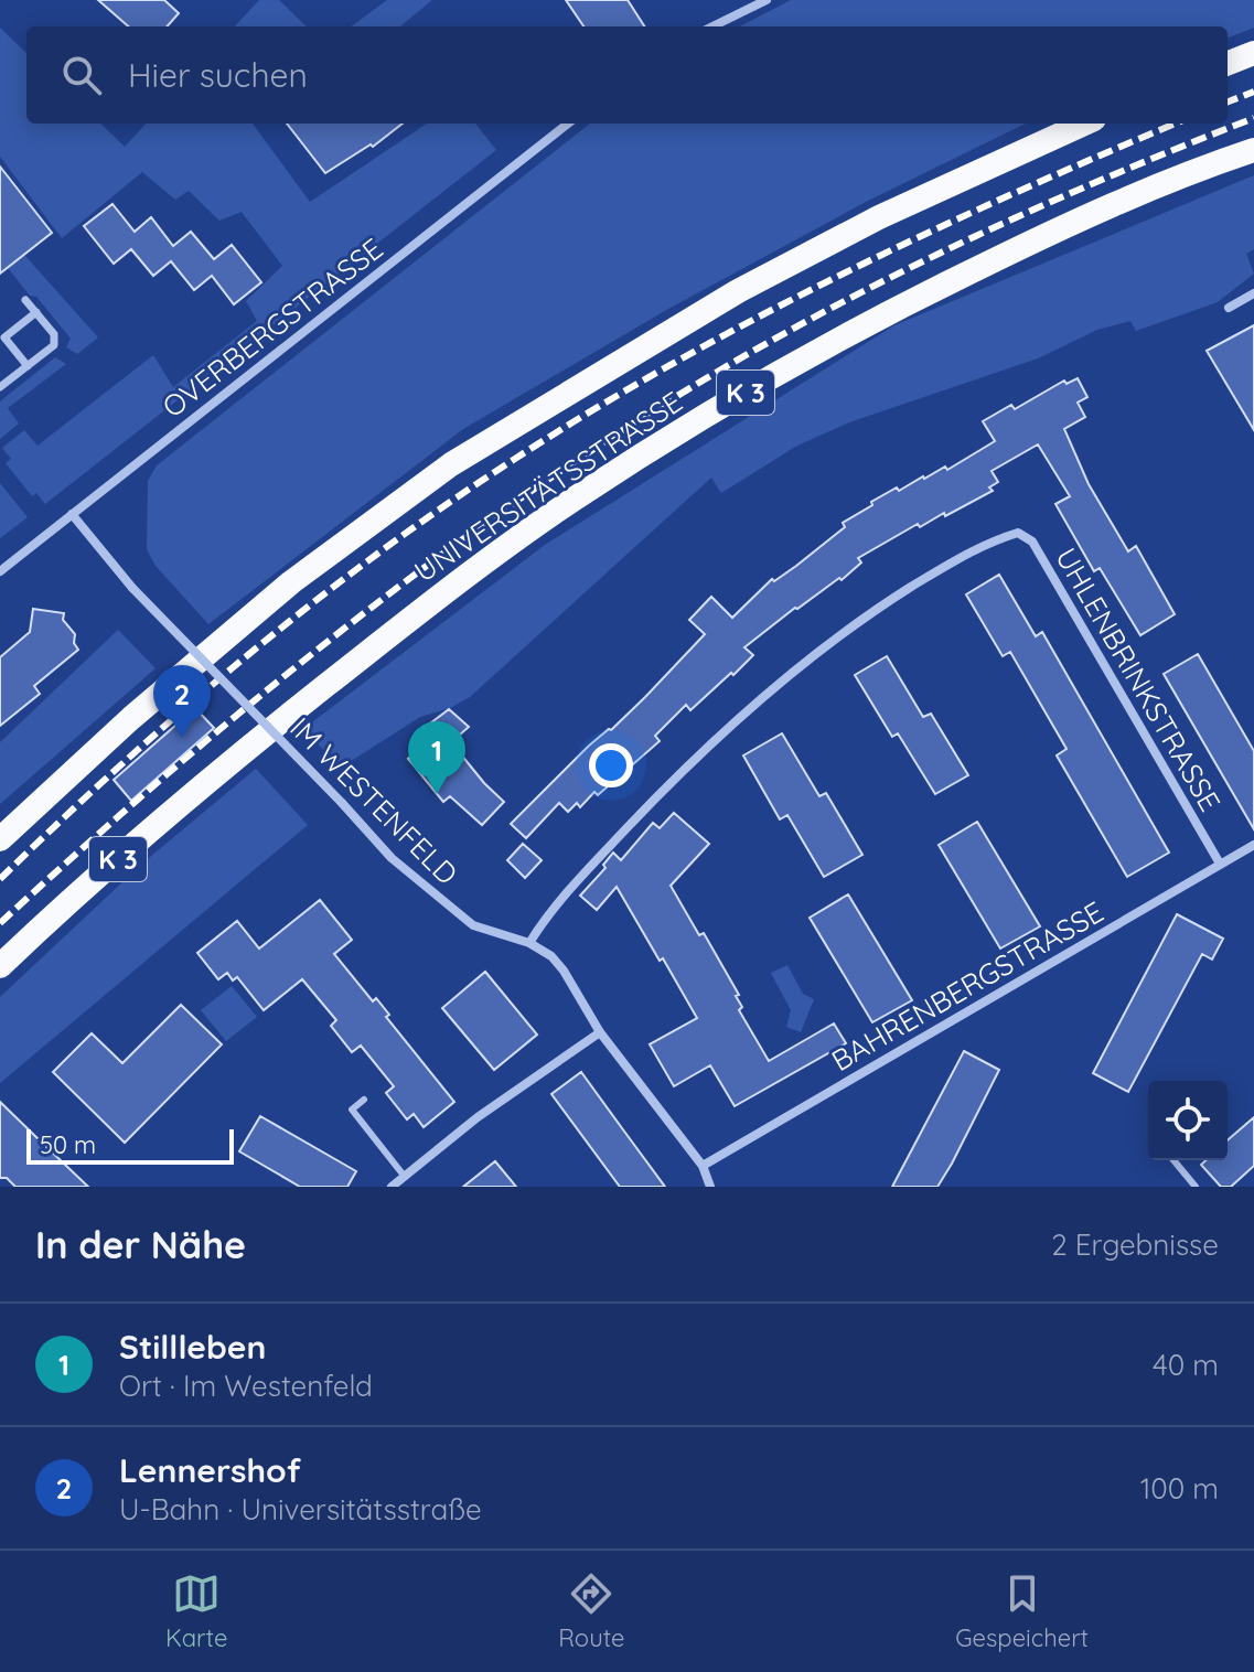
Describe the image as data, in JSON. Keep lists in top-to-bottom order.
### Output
{
  "streets": {
    "highway": ["K 3", "UNIVERSITÄTSSTRASSE"],
    "street": [
      "OVERBERGSTRASSE",
      "UHLENBRINKSTRASSE",
      "IM WESTENFELD",
      "BAHRENBERGSTRASSE"
    ]
  },
  "crossings": [
    ["OVERBERGSTRASSE", "IM WESTENFELD"],
    ["UHLENBRINKSTRASSE", "IM WESTENFELD"],
    ["UHLENBRINKSTRASSE", "BAHRENBERGSTRASSE"],
    ["IM WESTENFELD", "BAHRENBERGSTRASSE"]
  ],
  "scale_bar": "50 m",
  "page": {
    "search": "Hier suchen",
    "pins": ["2", "1"],
    "scale": "50 m",
    "heading": ["In der Nähe", "2 Ergebnisse"],
    "list": [
      {
        "mark": "1",
        "name": "Stillleben",
        "note": "Ort · Im Westenfeld",
        "value": "40 m"
      },
      {
        "mark": "2",
        "name": "Lennershof",
        "note": "U-Bahn · Universitätsstraße",
        "value": "100 m"
      }
    ],
    "nav": ["Karte", "Route", "Gespeichert"]
  }
}
